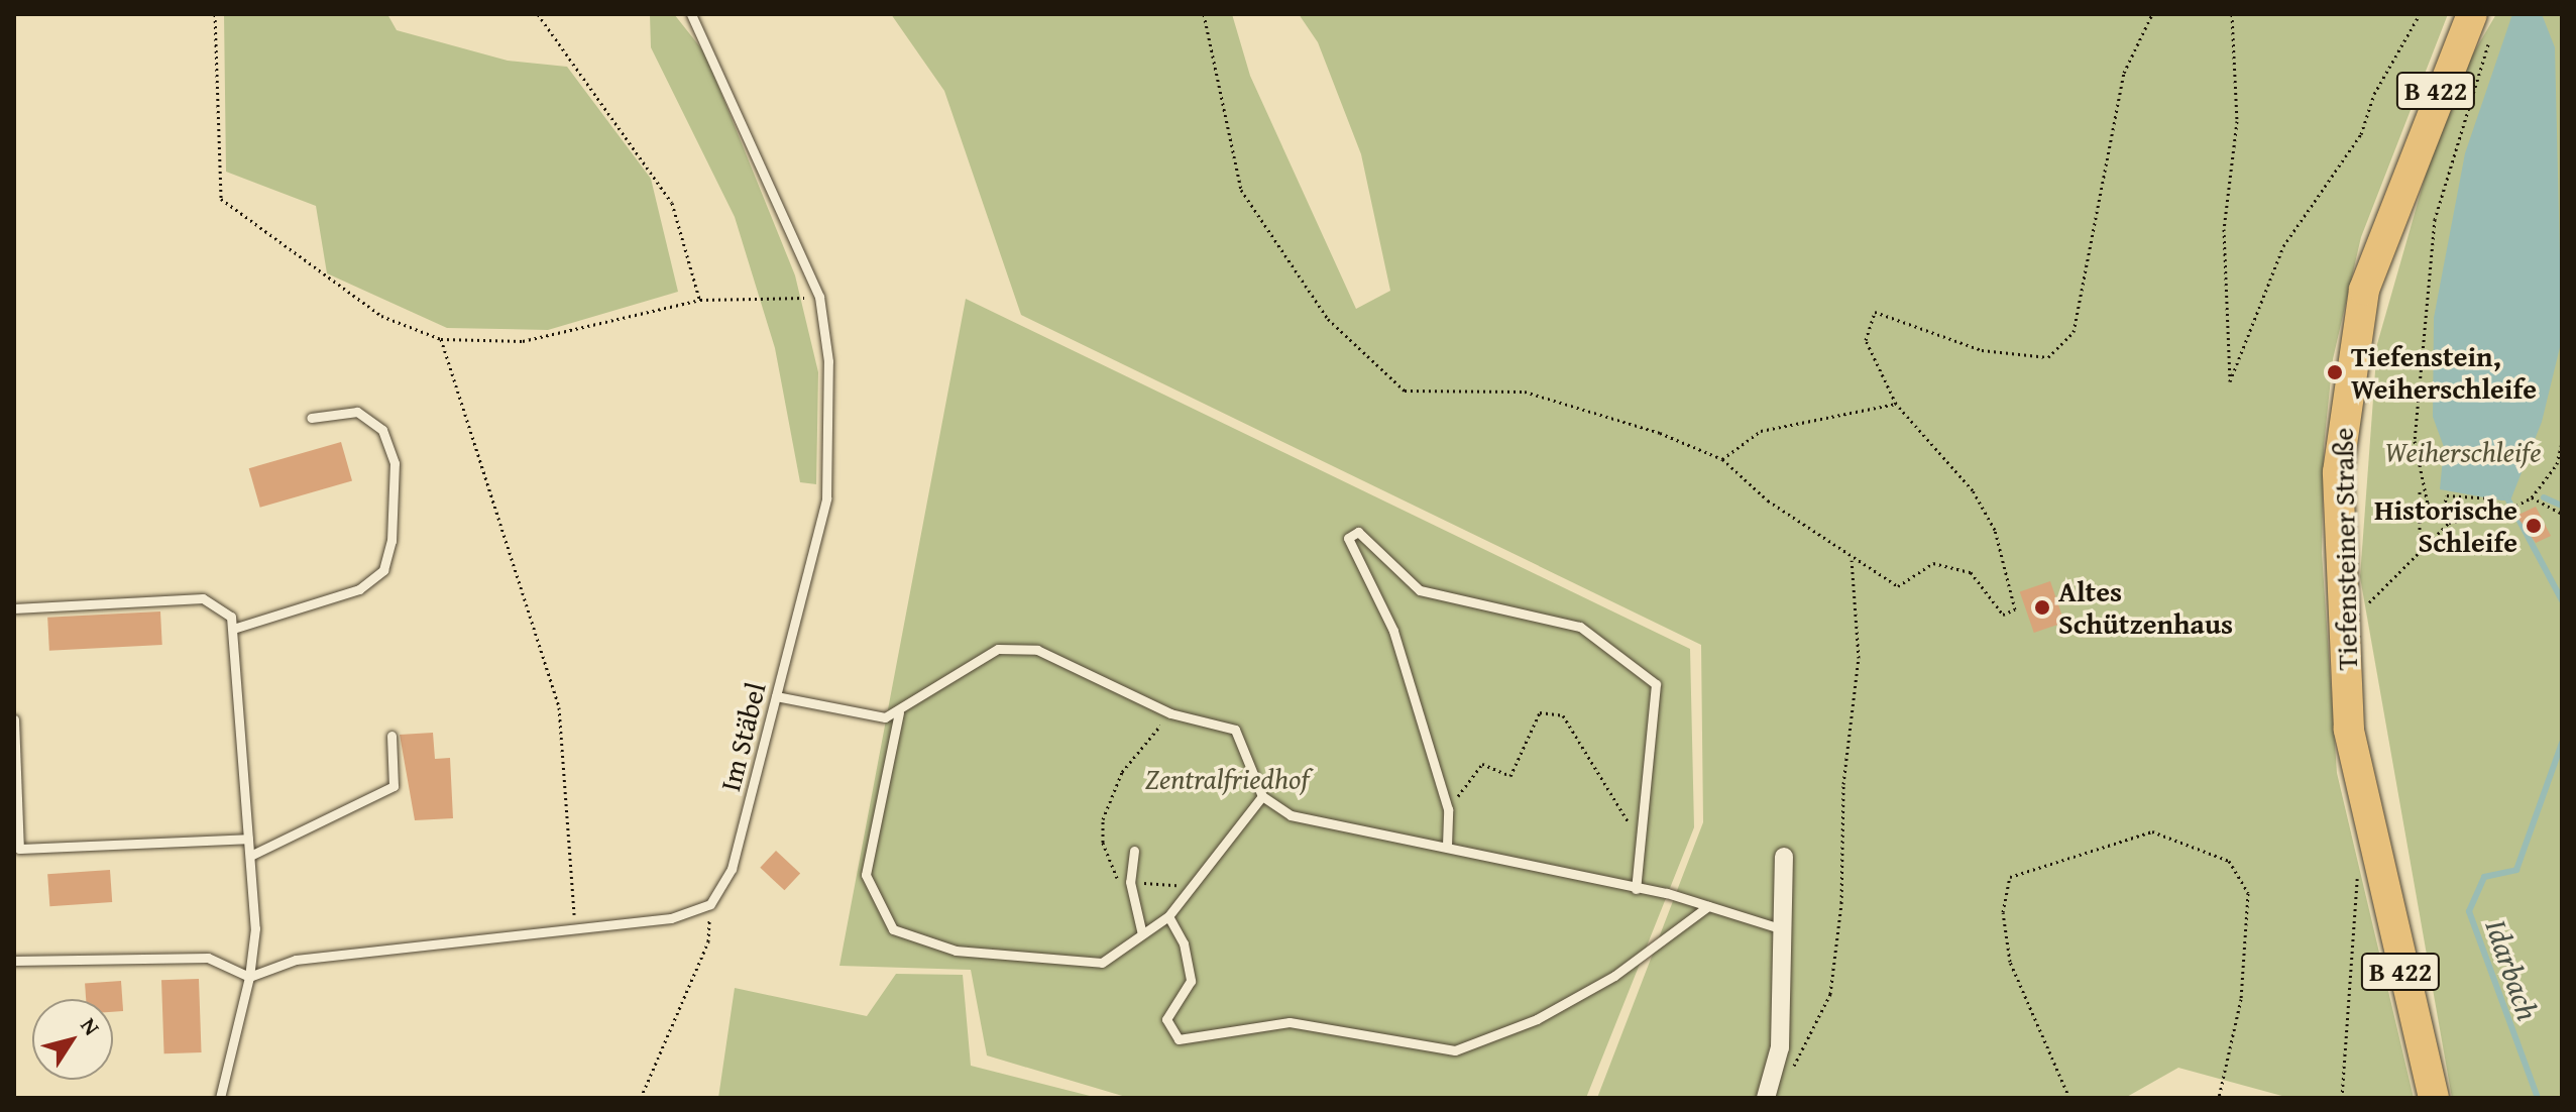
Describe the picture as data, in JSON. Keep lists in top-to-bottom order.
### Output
{
  "streets": {
    "main road": ["B 422", "Tiefensteiner Straße"],
    "lane": ["Im Stäbel"]
  },
  "water": ["Idarbach"],
  "parks": ["Weiherschleife", "Zentralfriedhof"],
  "places": ["Tiefenstein, Weiherschleife", "Historische Schleife", "Altes Schützenhaus"],
  "north": "top right"
}
